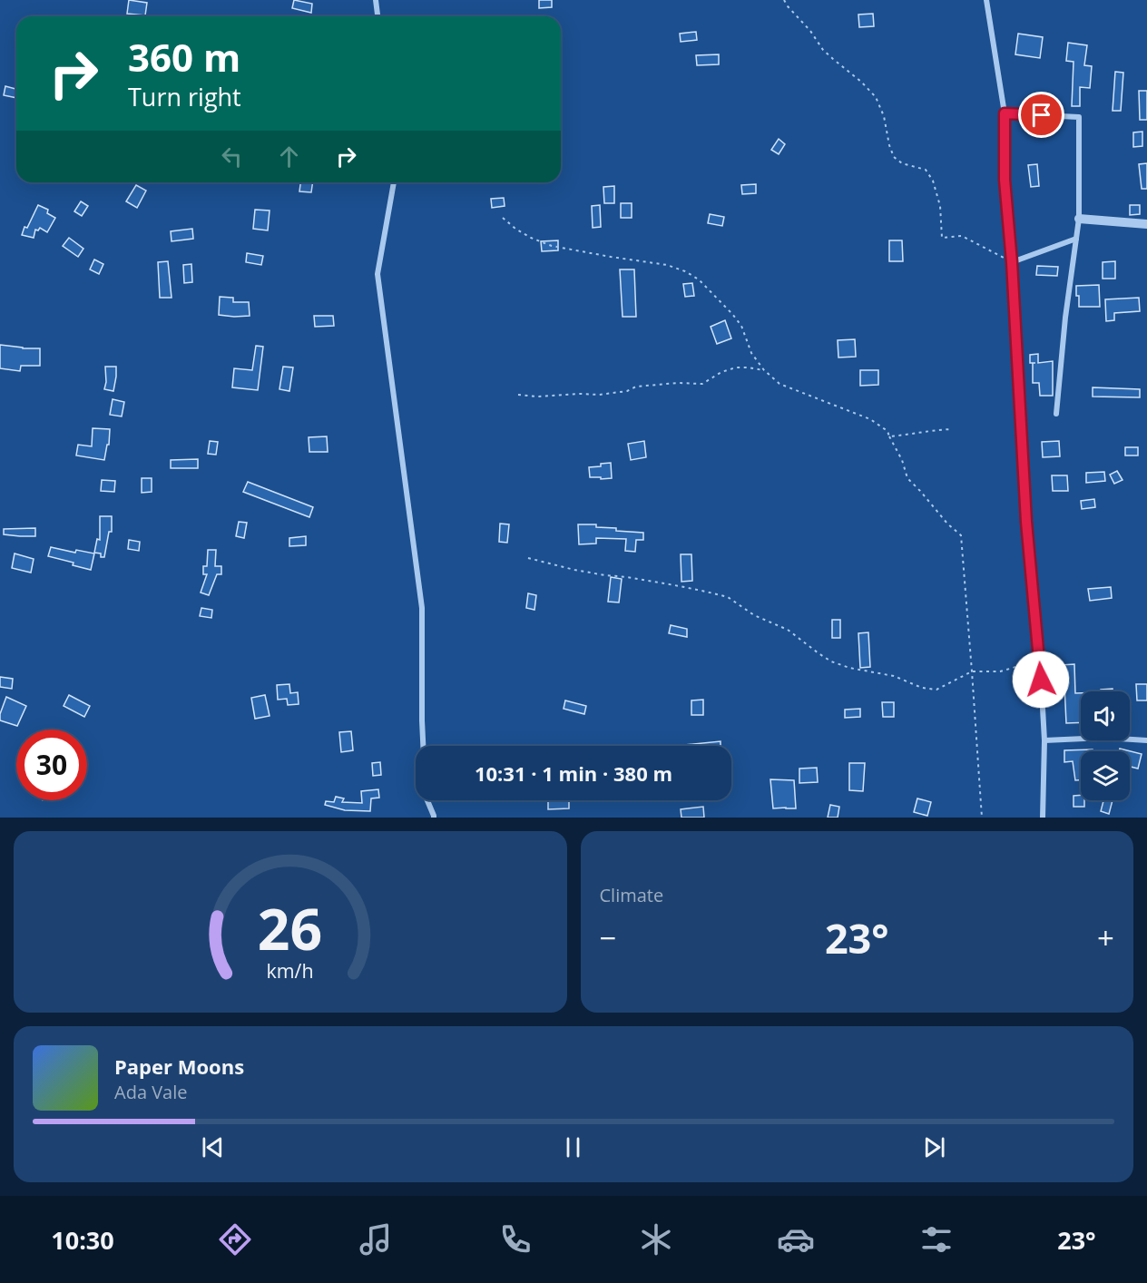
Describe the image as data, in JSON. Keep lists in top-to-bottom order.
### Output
{
  "page": {
    "turn": ["360 m", "Turn right"],
    "limit": "30",
    "trip": "10:31 · 1 min · 380 m",
    "tile": "Climate",
    "heat": ["−", "23°", "+"],
    "song": ["Paper Moons", "Ada Vale"],
    "tabs": ["10:30", "23°"],
    "gauge": ["26", "km/h"]
  }
}
